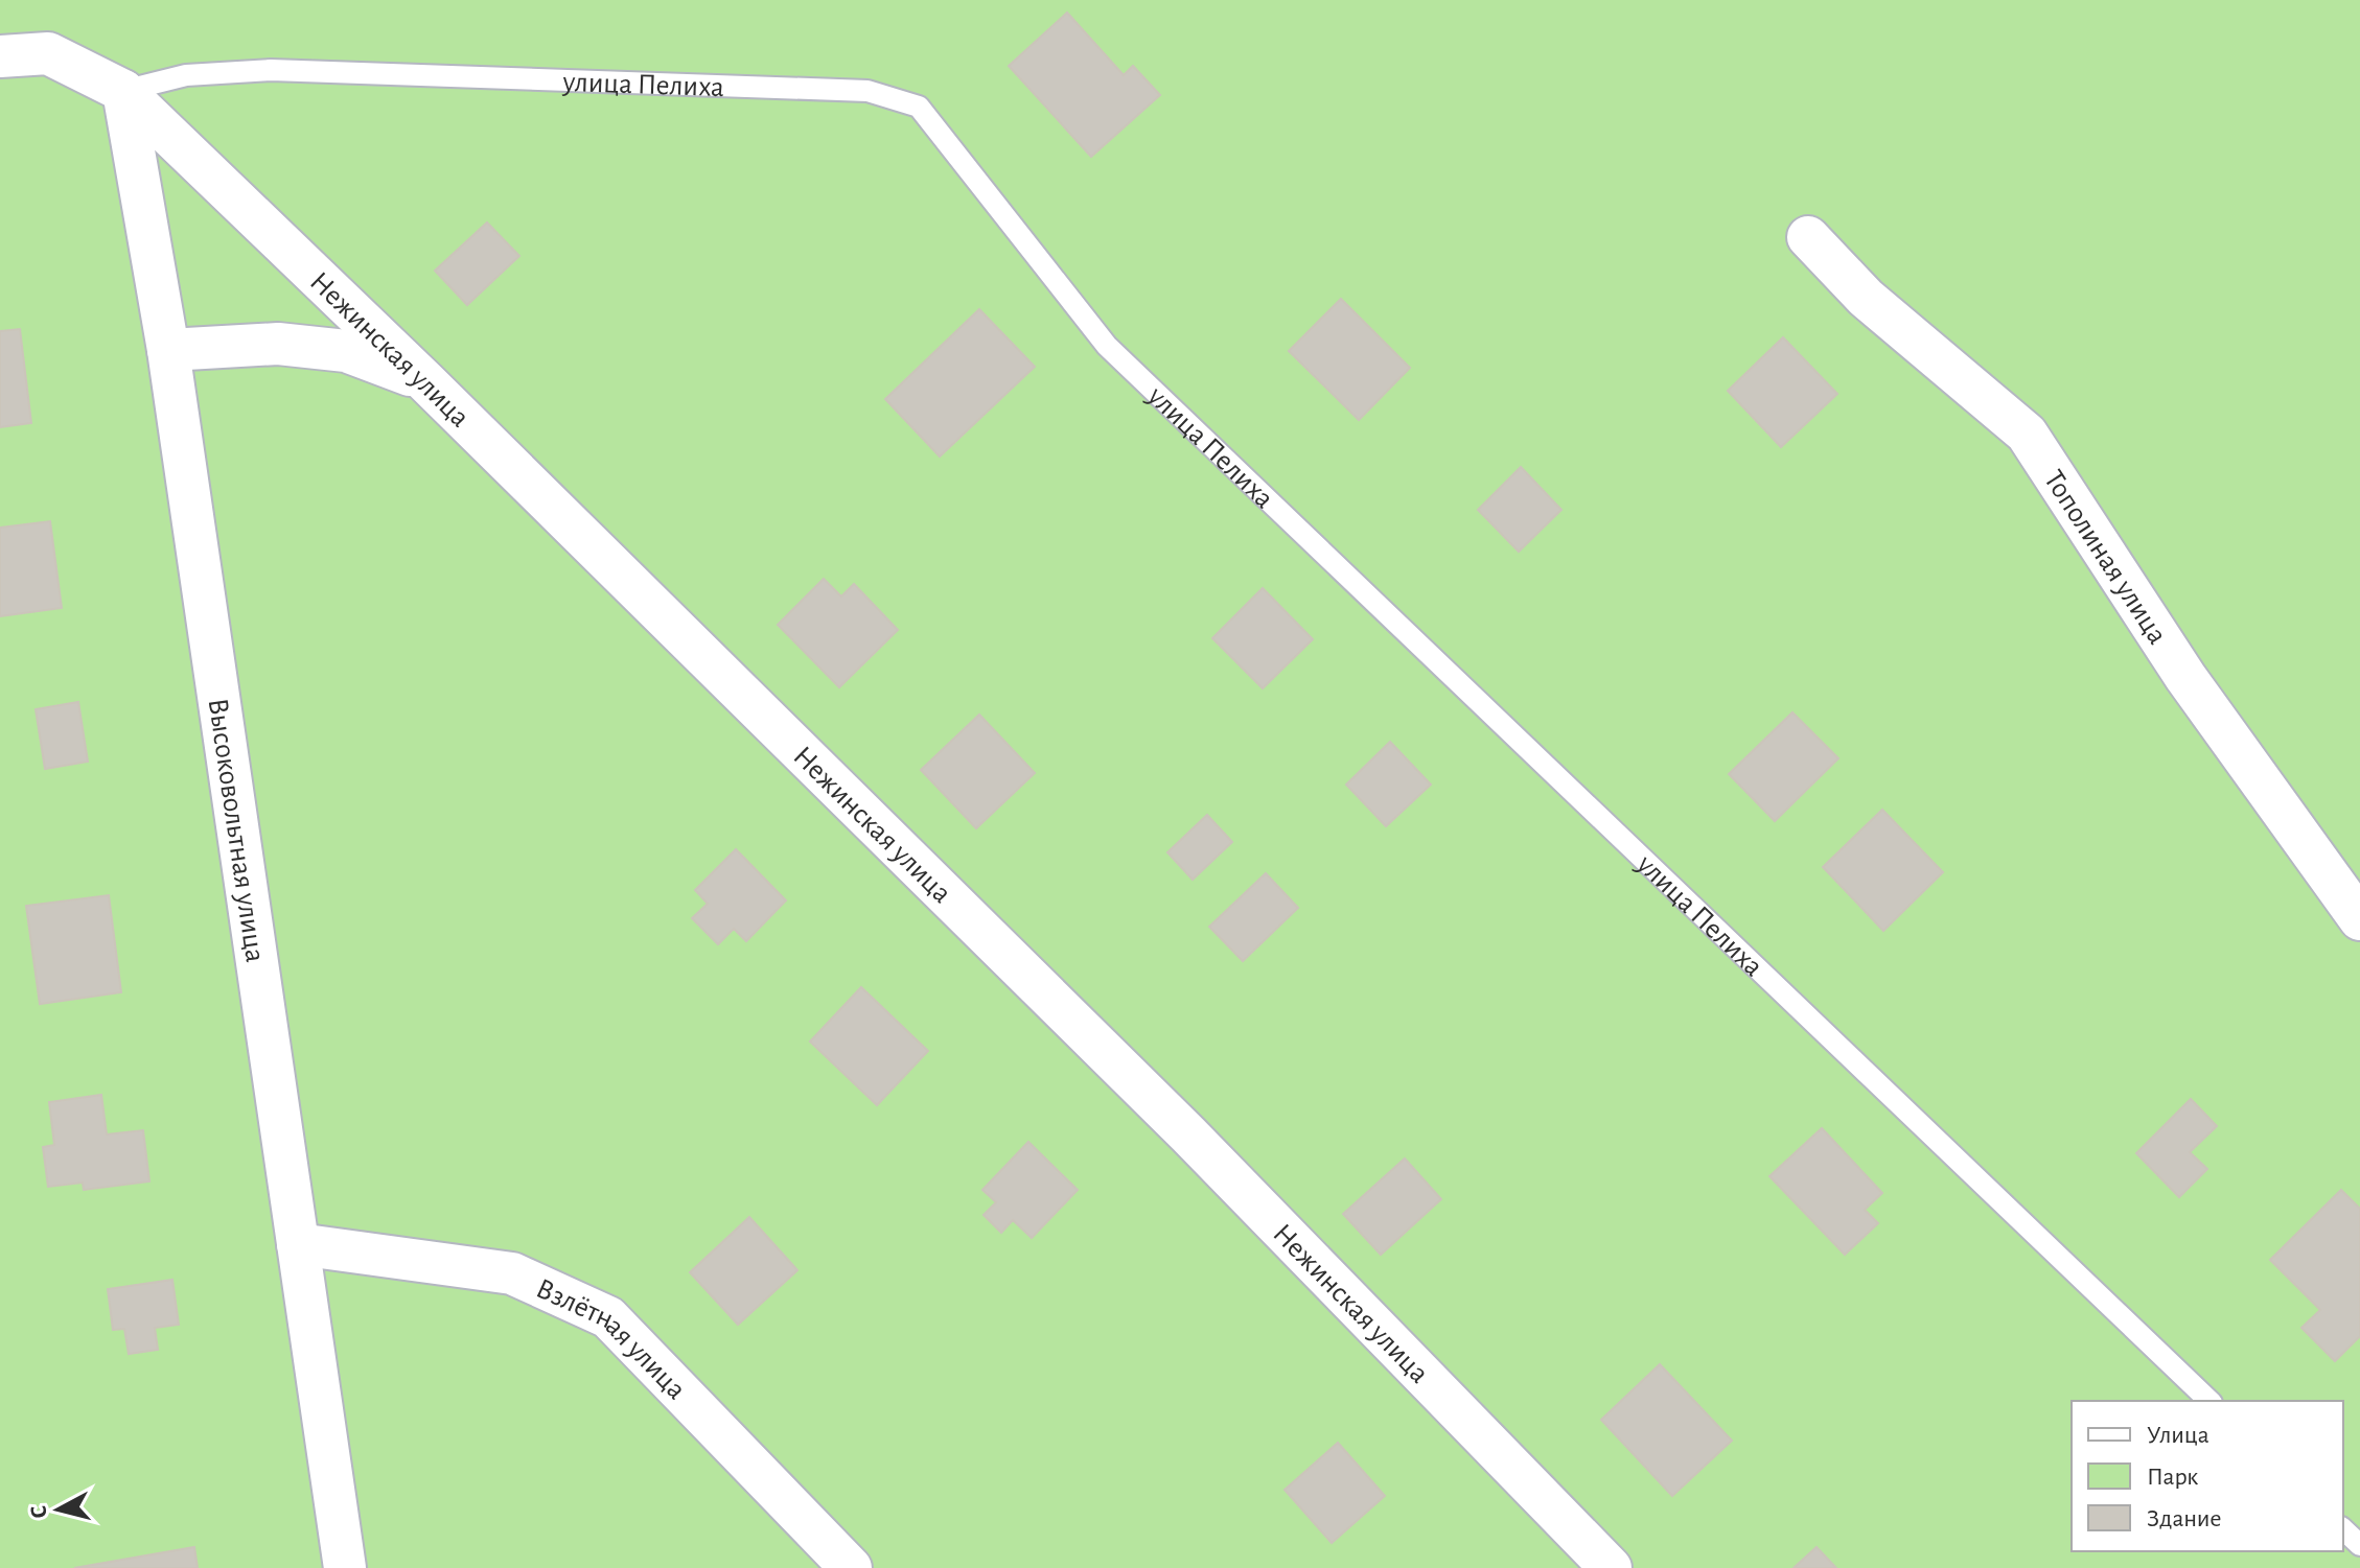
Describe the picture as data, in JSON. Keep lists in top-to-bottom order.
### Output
{
  "streets": {
    "street": [
      "Нежинская улица",
      "Тополиная улица",
      "Высоковольтная улица",
      "Взлётная улица"
    ],
    "lane": ["улица Пелиха"]
  },
  "crossings": [
    ["улица Пелиха", "Нежинская улица"],
    ["улица Пелиха", "Высоковольтная улица"],
    ["Нежинская улица", "Высоковольтная улица"],
    ["Высоковольтная улица", "Взлётная улица"]
  ],
  "legend": ["Улица", "Парк", "Здание"],
  "north": "left"
}
